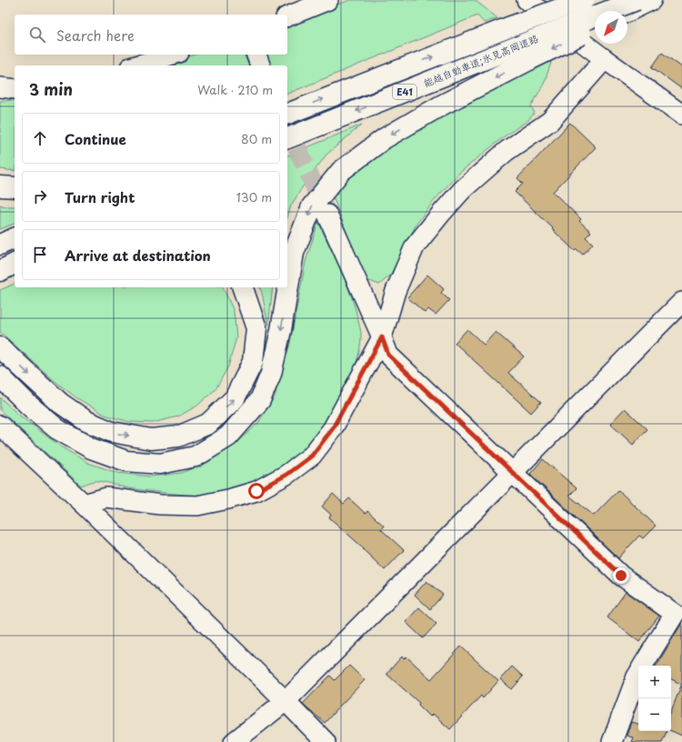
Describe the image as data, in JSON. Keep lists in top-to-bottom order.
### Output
{
  "streets": {
    "highway": ["能越自動車道;氷見高岡道路", "E41"]
  },
  "north": "bottom left",
  "page": {
    "search": "Search here",
    "heading": ["3 min", "Walk · 210 m"],
    "list": [
      ["Continue", "80 m"],
      ["Turn right", "130 m"],
      "Arrive at destination"
    ],
    "map_buttons": ["+", "−"]
  }
}
